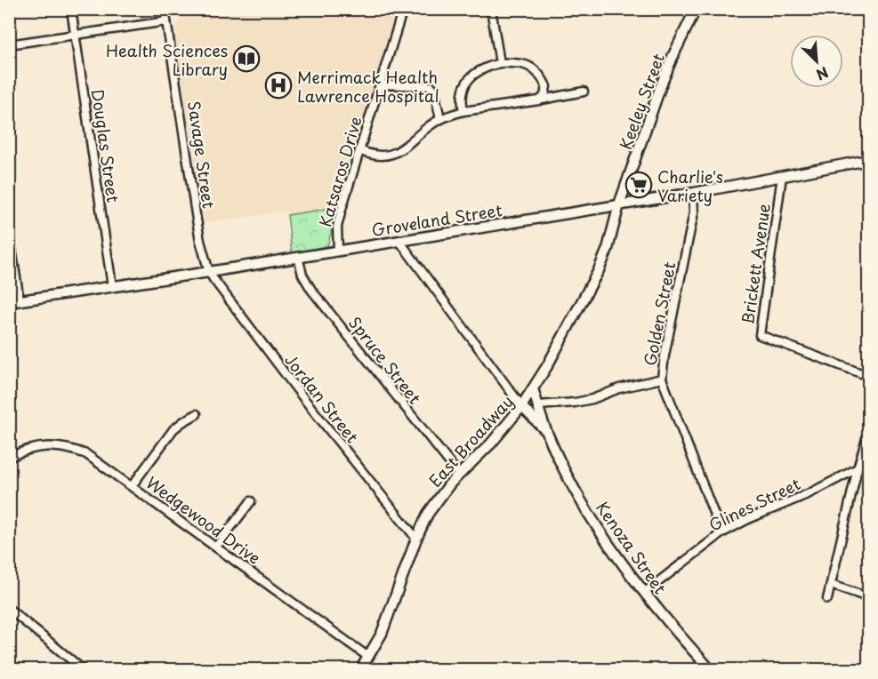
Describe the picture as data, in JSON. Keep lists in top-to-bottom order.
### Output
{
  "streets": {
    "street": [
      "Keeley Street",
      "Douglas Street",
      "Savage Street",
      "Katsaros Drive",
      "Groveland Street",
      "Brickett Avenue",
      "Golden Street",
      "Spruce Street",
      "Jordan Street",
      "East Broadway",
      "Glines Street",
      "Wedgewood Drive",
      "Kenoza Street"
    ]
  },
  "crossings": [
    ["Keeley Street", "Groveland Street"],
    ["Keeley Street", "East Broadway"],
    ["Douglas Street", "Groveland Street"],
    ["Savage Street", "Groveland Street"],
    ["Savage Street", "Jordan Street"],
    ["Katsaros Drive", "Groveland Street"],
    ["Groveland Street", "Brickett Avenue"],
    ["Groveland Street", "Golden Street"],
    ["Groveland Street", "Spruce Street"],
    ["Groveland Street", "Jordan Street"],
    ["Groveland Street", "East Broadway"],
    ["Golden Street", "Kenoza Street"],
    ["Spruce Street", "East Broadway"],
    ["Jordan Street", "East Broadway"],
    ["East Broadway", "Wedgewood Drive"],
    ["East Broadway", "Kenoza Street"],
    ["Glines Street", "Kenoza Street"]
  ],
  "places": {
    "library": ["Health Sciences Library"],
    "hospital": ["Merrimack Health Lawrence Hospital"],
    "supermarket": ["Charlie's Variety"]
  },
  "north": "bottom right"
}
